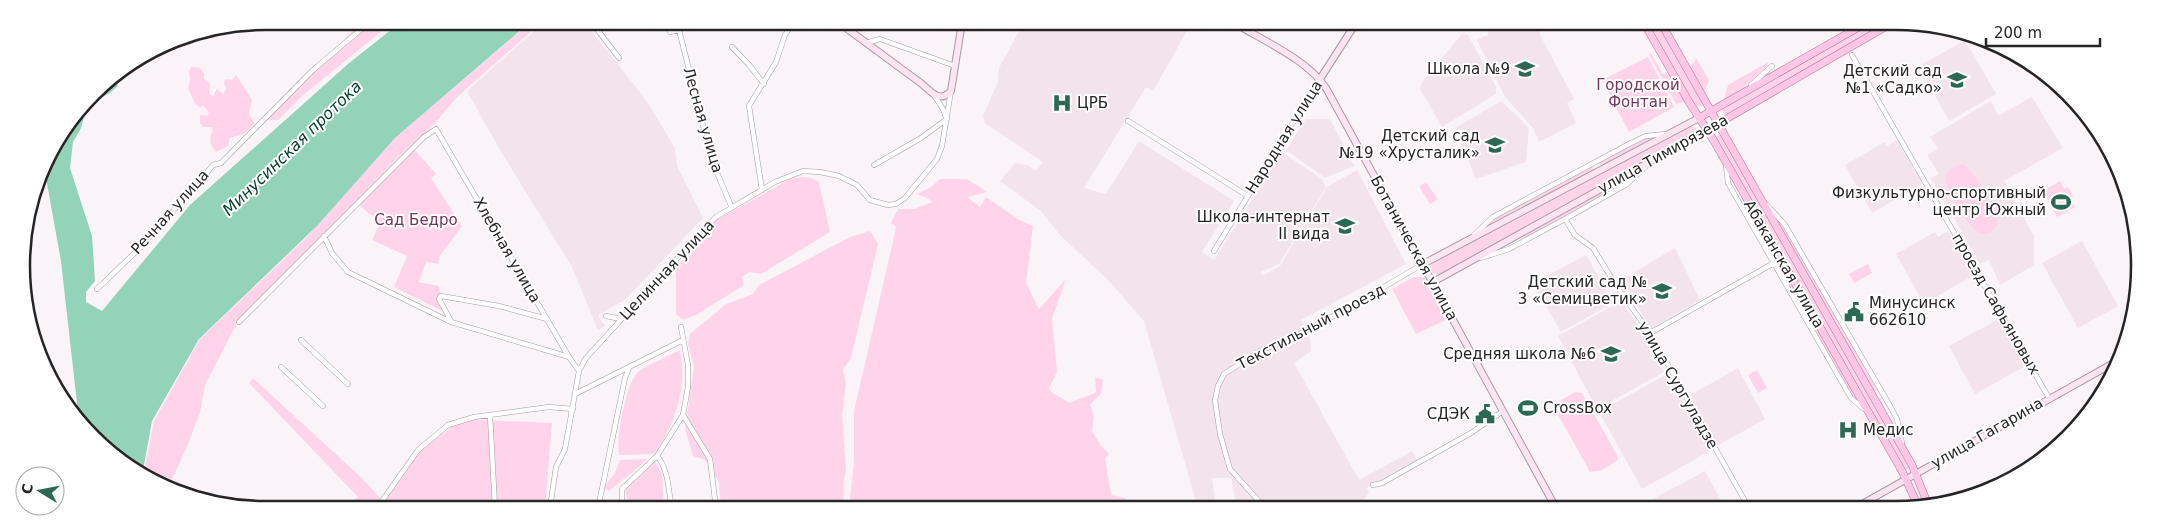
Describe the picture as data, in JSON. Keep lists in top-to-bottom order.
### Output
{
  "streets": {
    "main road": ["улица Тимирязева", "Абаканская улица"],
    "street": [
      "Лесная улица",
      "Народная улица",
      "Речная улица",
      "Ботаническая улица",
      "Хлебная улица",
      "Целинная улица",
      "проезд Сафьяновых",
      "Текстильный проезд",
      "улица Сургуладзе",
      "улица Гагарина"
    ]
  },
  "crossings": [
    ["Лесная улица", "Целинная улица"],
    ["Народная улица", "Ботаническая улица"],
    ["улица Тимирязева", "Ботаническая улица"],
    ["улица Тимирязева", "Абаканская улица"],
    ["улица Тимирязева", "Текстильный проезд"],
    ["Ботаническая улица", "Текстильный проезд"],
    ["Хлебная улица", "Целинная улица"],
    ["Абаканская улица", "улица Гагарина"],
    ["проезд Сафьяновых", "улица Гагарина"]
  ],
  "water": ["Минусинская протока"],
  "parks": ["Городской Фонтан", "Сад Бедро"],
  "places": {
    "school or university": [
      "Школа №9",
      "Детский сад №1 «Cадко»",
      "Детский сад №19 «Хрусталик»",
      "Школа-интернат II вида",
      "Детский сад № 3 «Семицветик»",
      "Средняя школа №6"
    ],
    "hospital": ["ЦРБ", "Медис"],
    "sports": ["Физкультурно-спортивный центр Южный", "CrossBox"],
    "public building": ["Минусинск 662610", "СДЭК"]
  },
  "scale_bar": "200 m",
  "north": "left"
}
